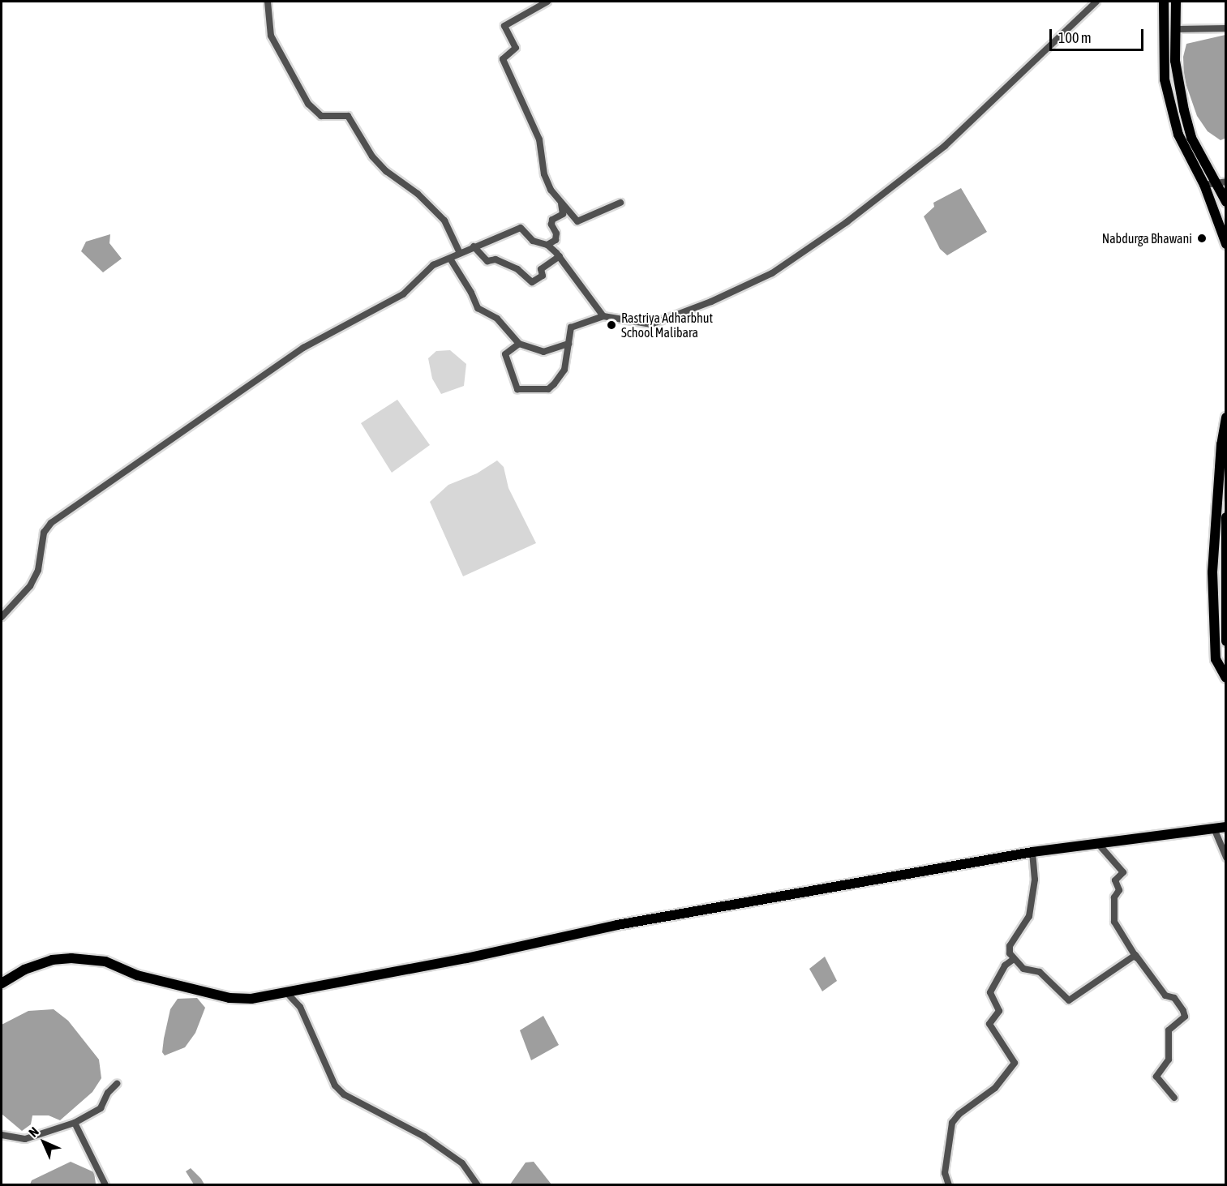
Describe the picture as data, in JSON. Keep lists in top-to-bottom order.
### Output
{
  "places": ["Nabdurga Bhawani", "Rastriya Adharbhut School Malibara"],
  "scale_bar": "100 m",
  "north": "top left"
}
